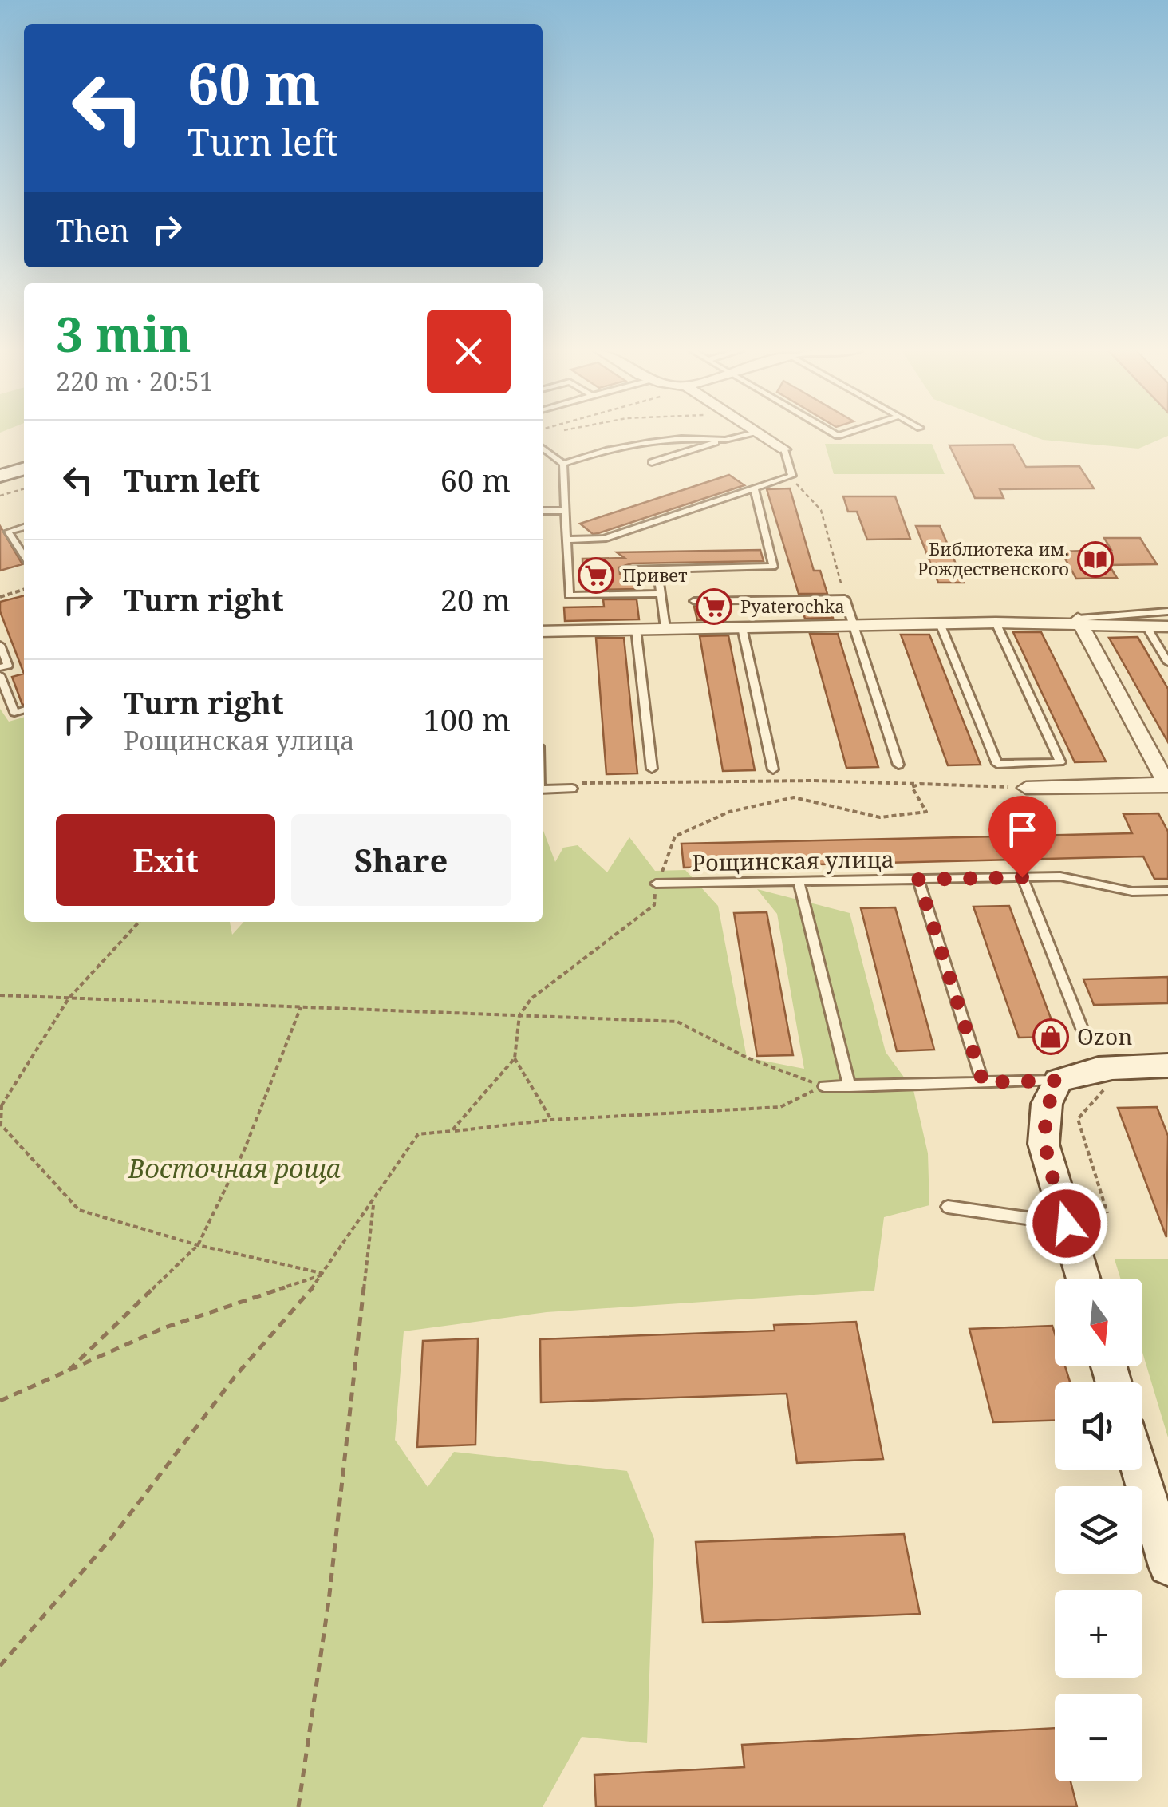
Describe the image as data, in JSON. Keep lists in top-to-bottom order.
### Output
{
  "streets": {
    "lane": ["Рощинская улица"]
  },
  "parks": ["Восточная роща"],
  "places": {
    "library": ["Библиотека им. Рождественского"],
    "supermarket": ["Привет", "Pyaterochka"],
    "shop": ["Ozon"]
  },
  "north": "bottom",
  "page": {
    "turn": ["60 m", "Turn left"],
    "then": "Then",
    "heading": ["3 min", "220 m · 20:51"],
    "list": [
      {
        "name": "Turn left",
        "value": "60 m"
      },
      {
        "name": "Turn right",
        "value": "20 m"
      },
      {
        "name": "Turn right",
        "note": "Рощинская улица",
        "value": "100 m"
      }
    ],
    "buttons": ["Exit", "Share"],
    "map_buttons": ["+", "−"]
  }
}
